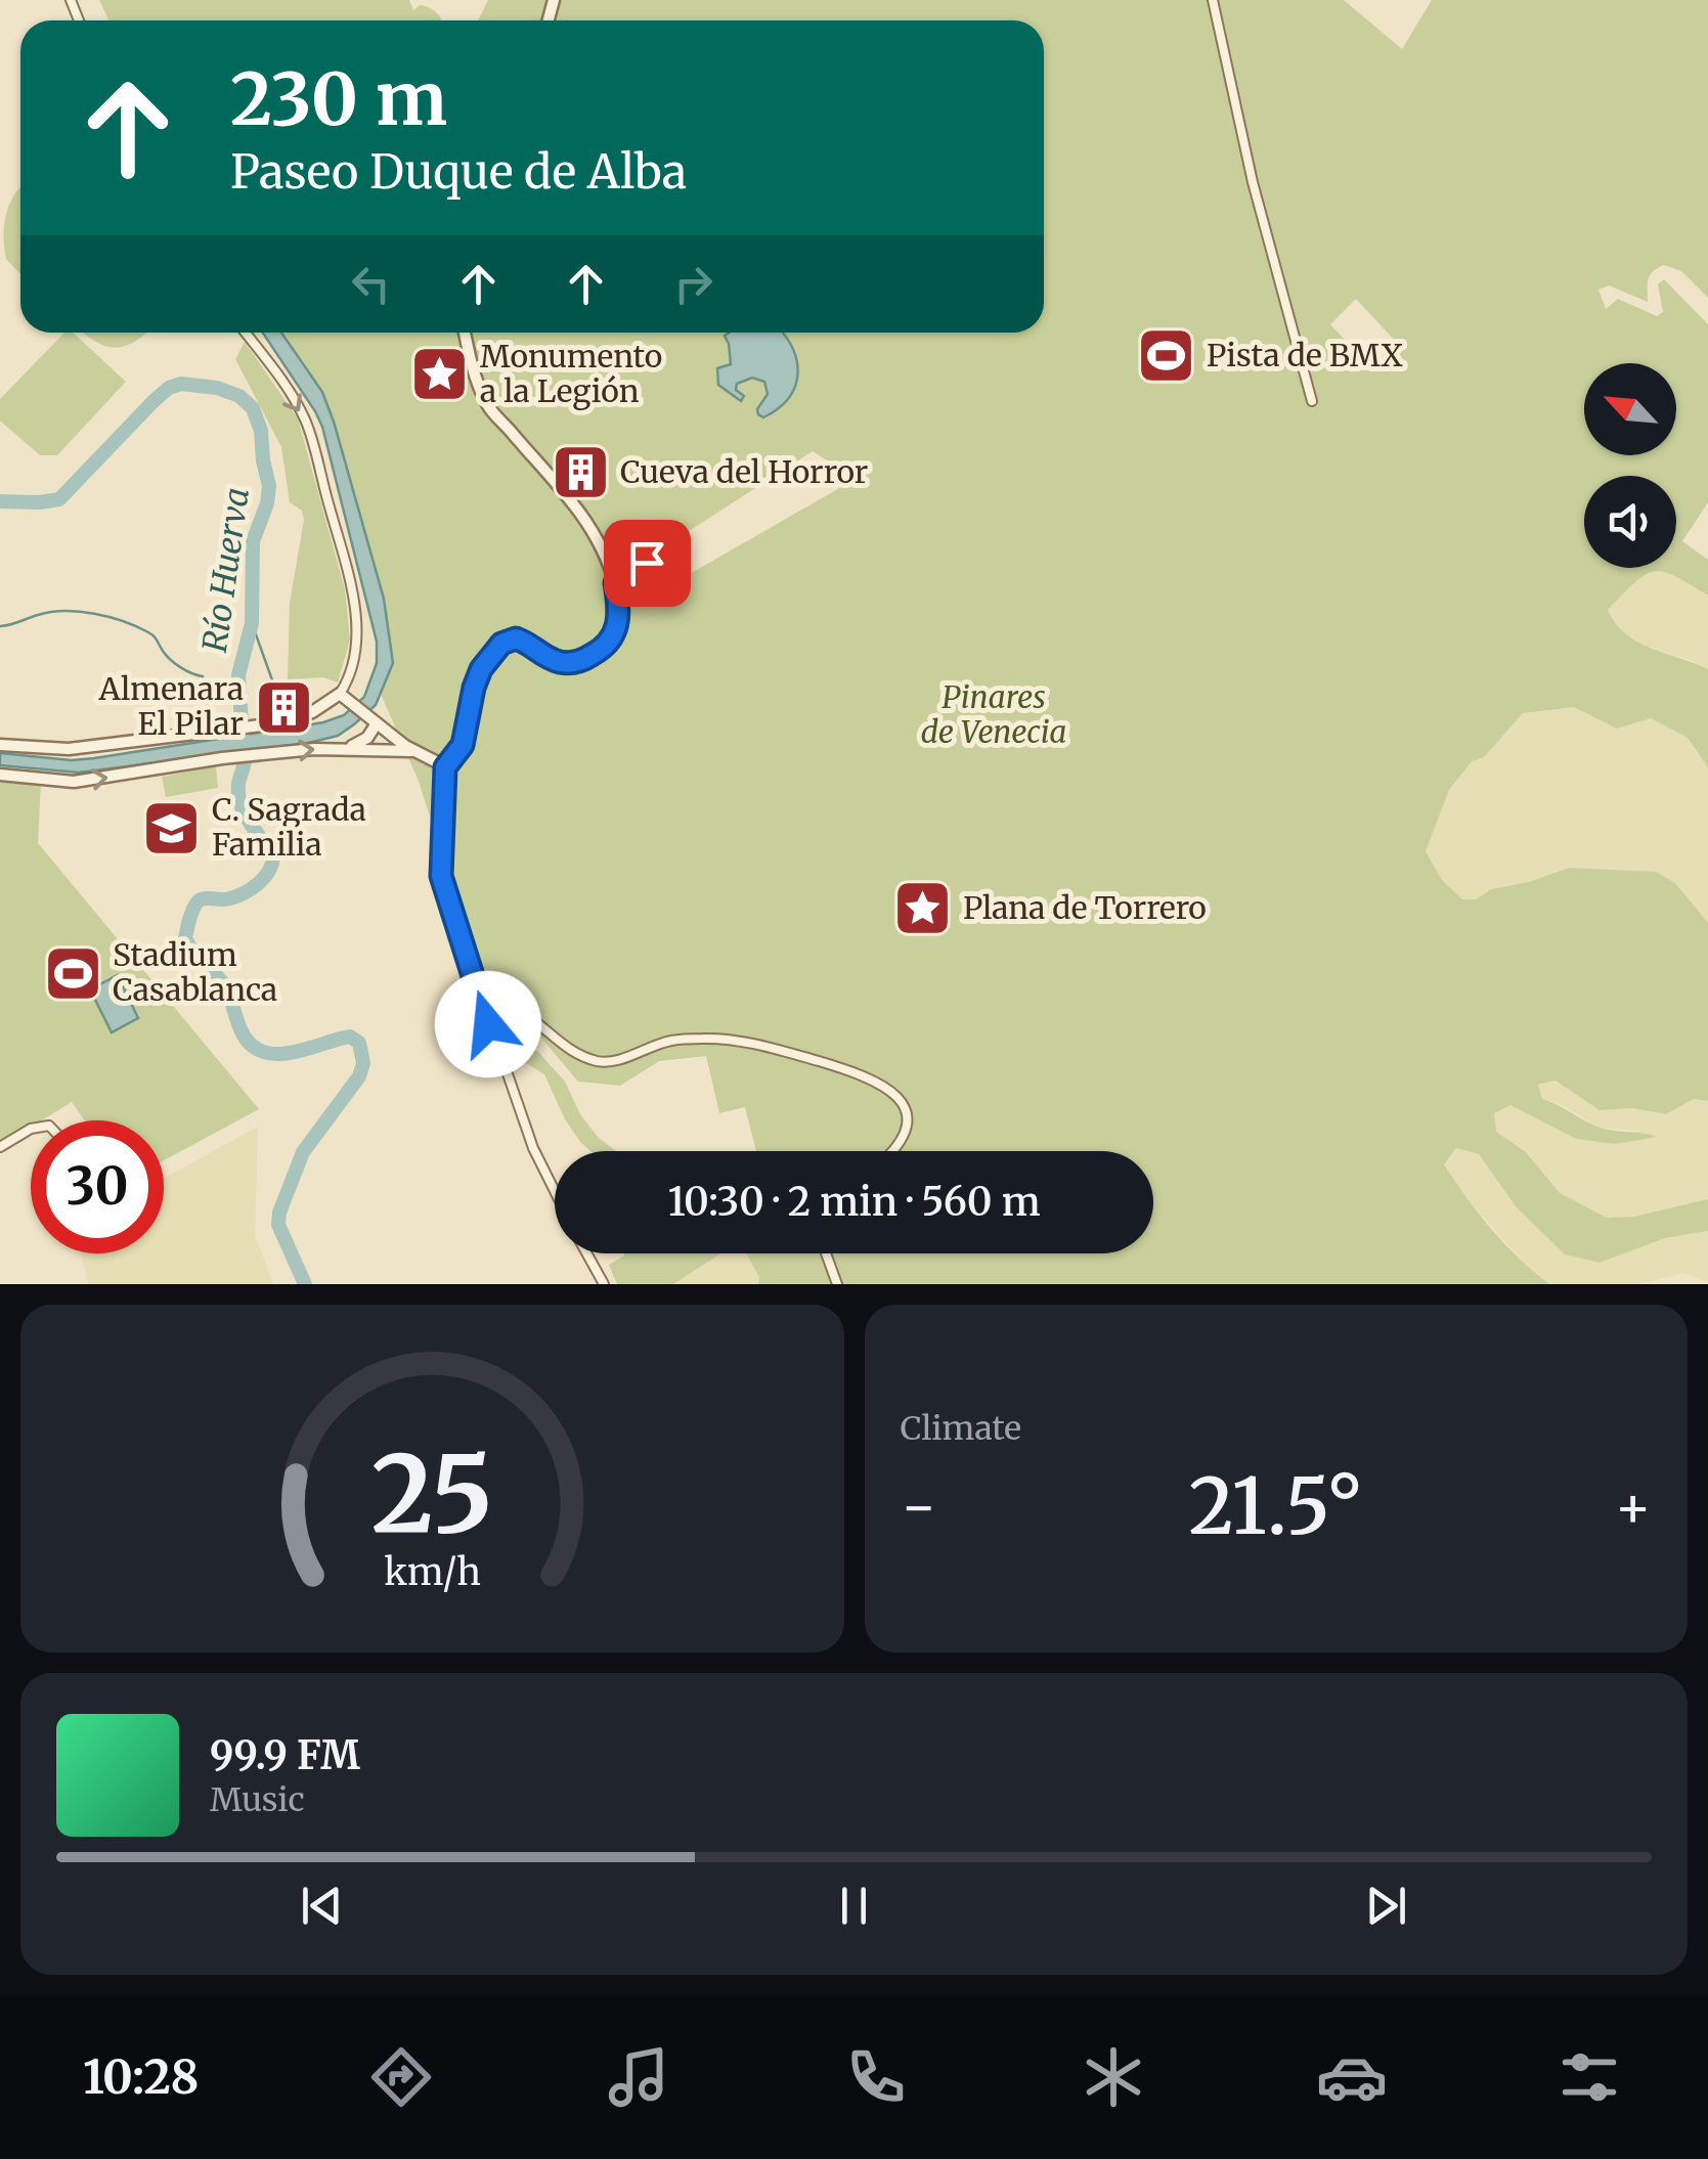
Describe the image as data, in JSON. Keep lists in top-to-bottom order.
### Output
{
  "water": ["Río Huerva"],
  "parks": ["Pinares de Venecia"],
  "places": {
    "sports": ["Pista de BMX", "Stadium Casablanca"],
    "place": ["Monumento a la Legión", "Plana de Torrero"],
    "building": ["Cueva del Horror", "Almenara El Pilar"],
    "school or university": ["C. Sagrada Familia"]
  },
  "north": "top left",
  "page": {
    "turn": ["230 m", "Paseo Duque de Alba"],
    "limit": "30",
    "trip": "10:30 · 2 min · 560 m",
    "tile": "Climate",
    "heat": ["−", "21.5°", "+"],
    "song": ["99.9 FM", "Music"],
    "tabs": "10:28",
    "gauge": ["25", "km/h"]
  }
}
